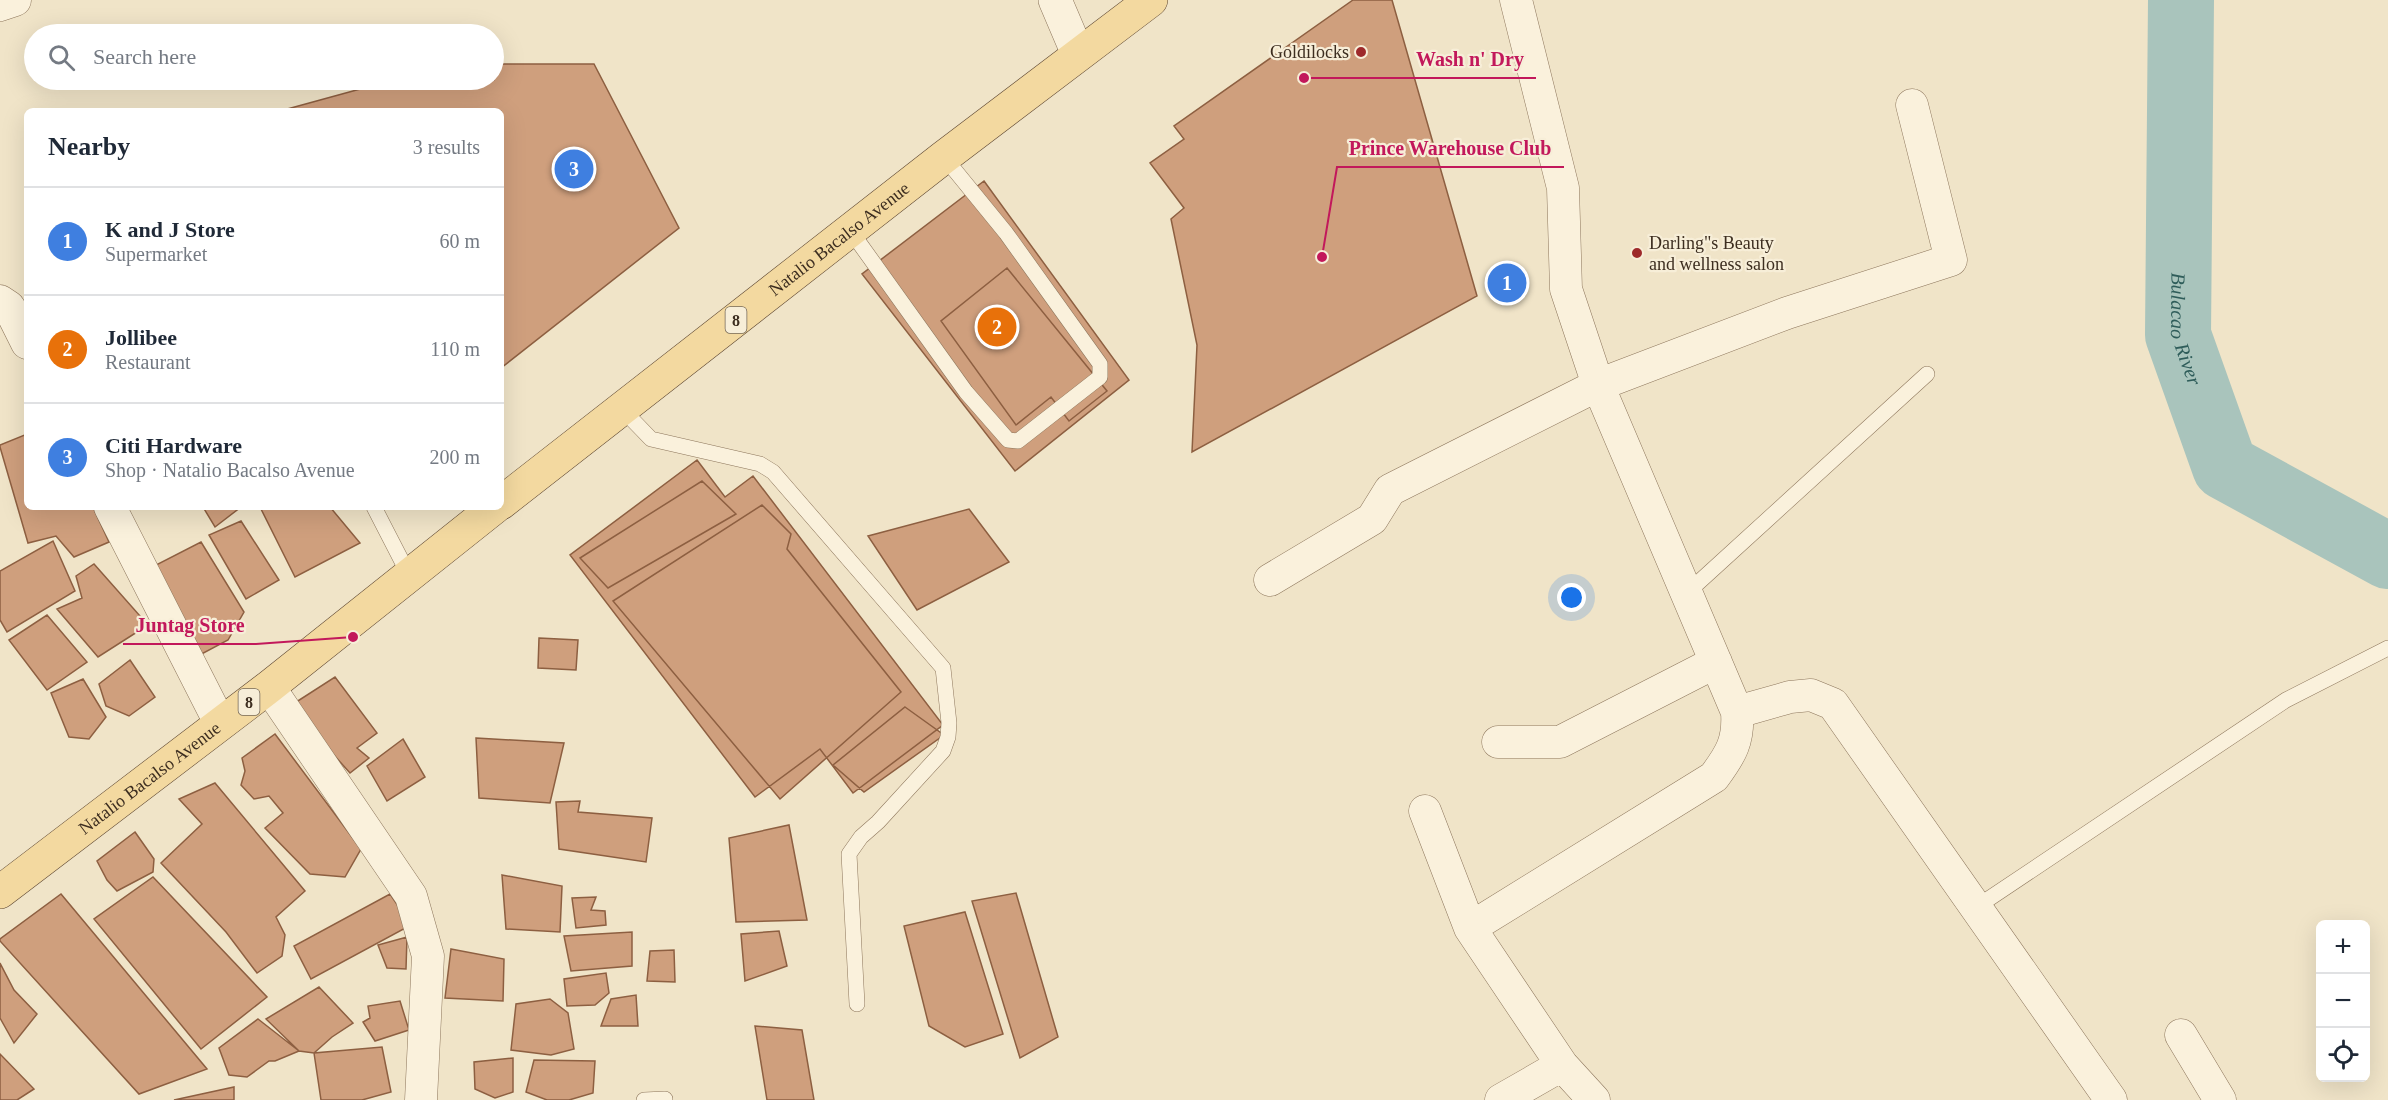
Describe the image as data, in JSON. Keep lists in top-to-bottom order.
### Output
{
  "streets": {
    "main road": ["Natalio Bacalso Avenue", "8"]
  },
  "water": ["Bulacao River"],
  "places": [
    "Goldilocks",
    "Wash n' Dry",
    "Darling\"s Beauty and wellness salon",
    "Prince Warehouse Club",
    "Juntag Store"
  ],
  "page": {
    "search": "Search here",
    "heading": ["Nearby", "3 results"],
    "pins": ["3", "1", "2"],
    "list": [
      {
        "mark": "1",
        "name": "K and J Store",
        "note": "Supermarket",
        "value": "60 m"
      },
      {
        "mark": "2",
        "name": "Jollibee",
        "note": "Restaurant",
        "value": "110 m"
      },
      {
        "mark": "3",
        "name": "Citi Hardware",
        "note": "Shop · Natalio Bacalso Avenue",
        "value": "200 m"
      }
    ],
    "map_buttons": ["+", "−"]
  }
}
